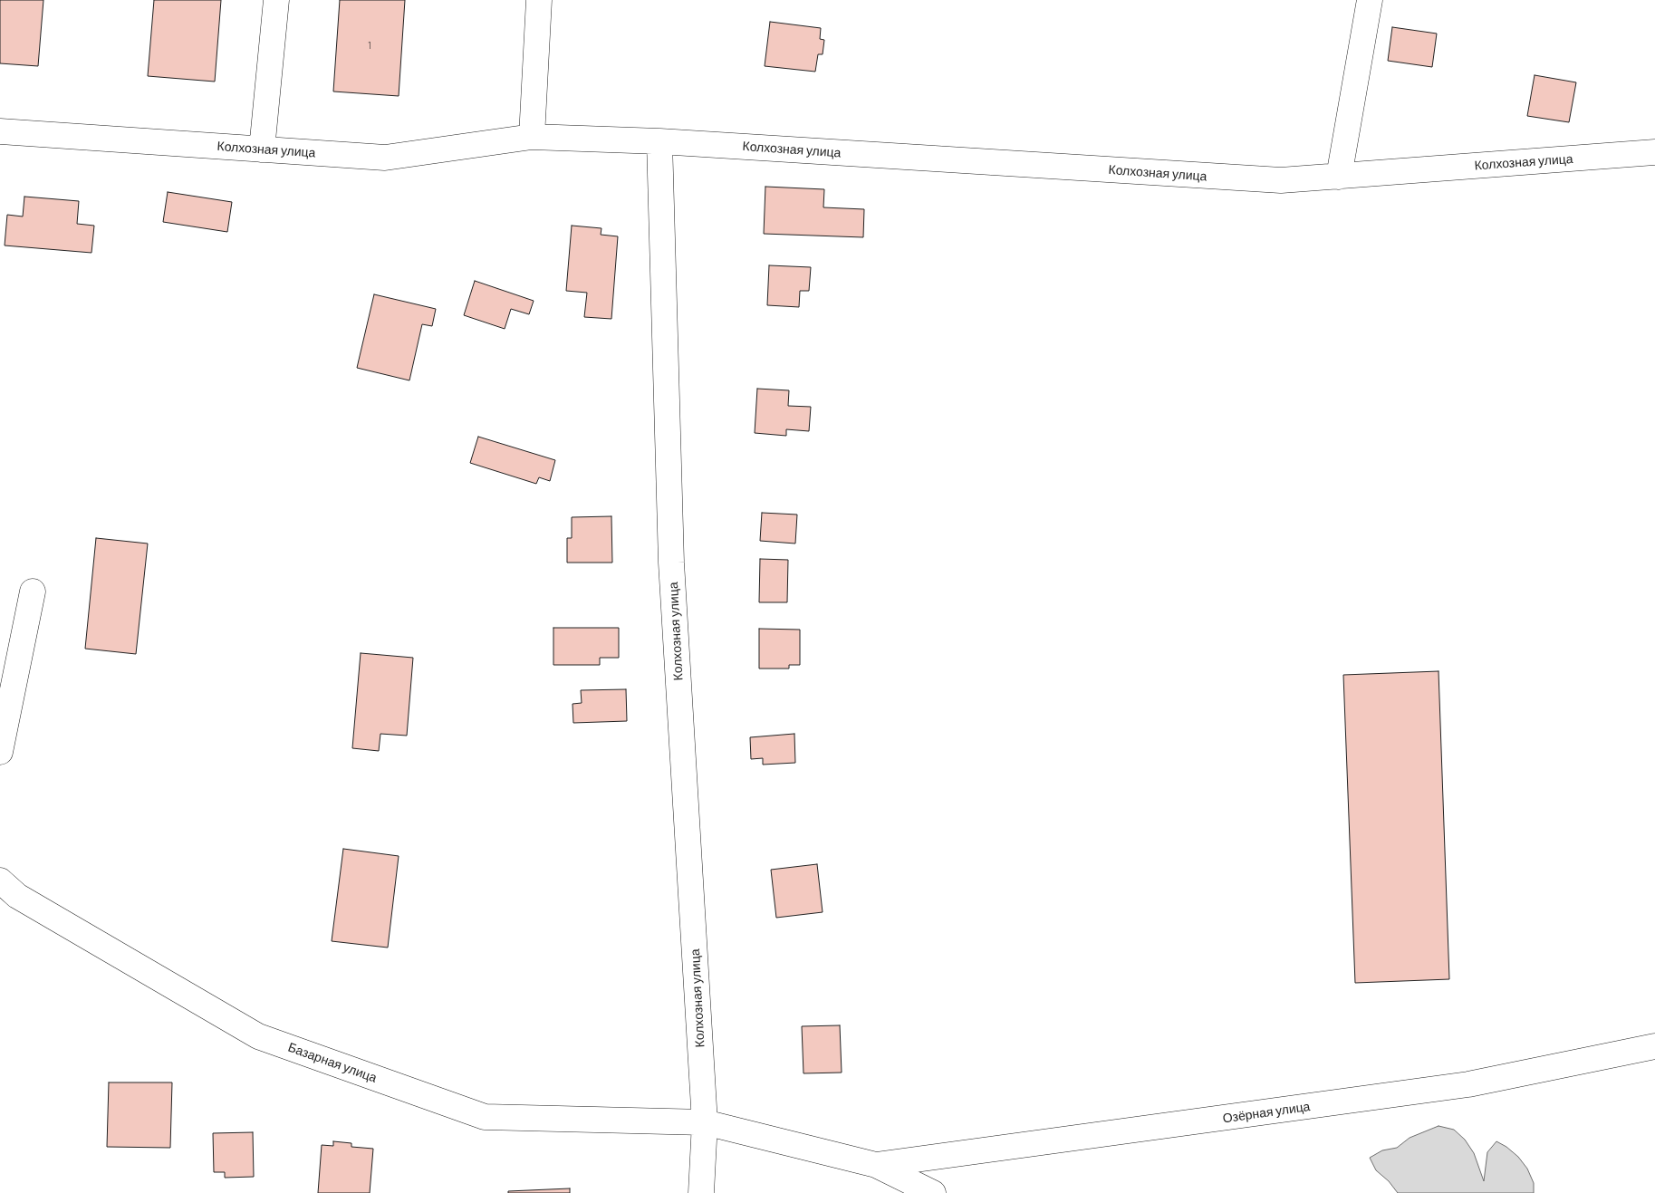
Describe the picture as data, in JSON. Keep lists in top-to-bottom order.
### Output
{
  "streets": {
    "street": ["Колхозная улица", "Базарная улица", "Озёрная улица"]
  },
  "crossings": [
    ["Колхозная улица", "Базарная улица"],
    ["Базарная улица", "Озёрная улица"]
  ],
  "house_numbers": ["1"]
}
